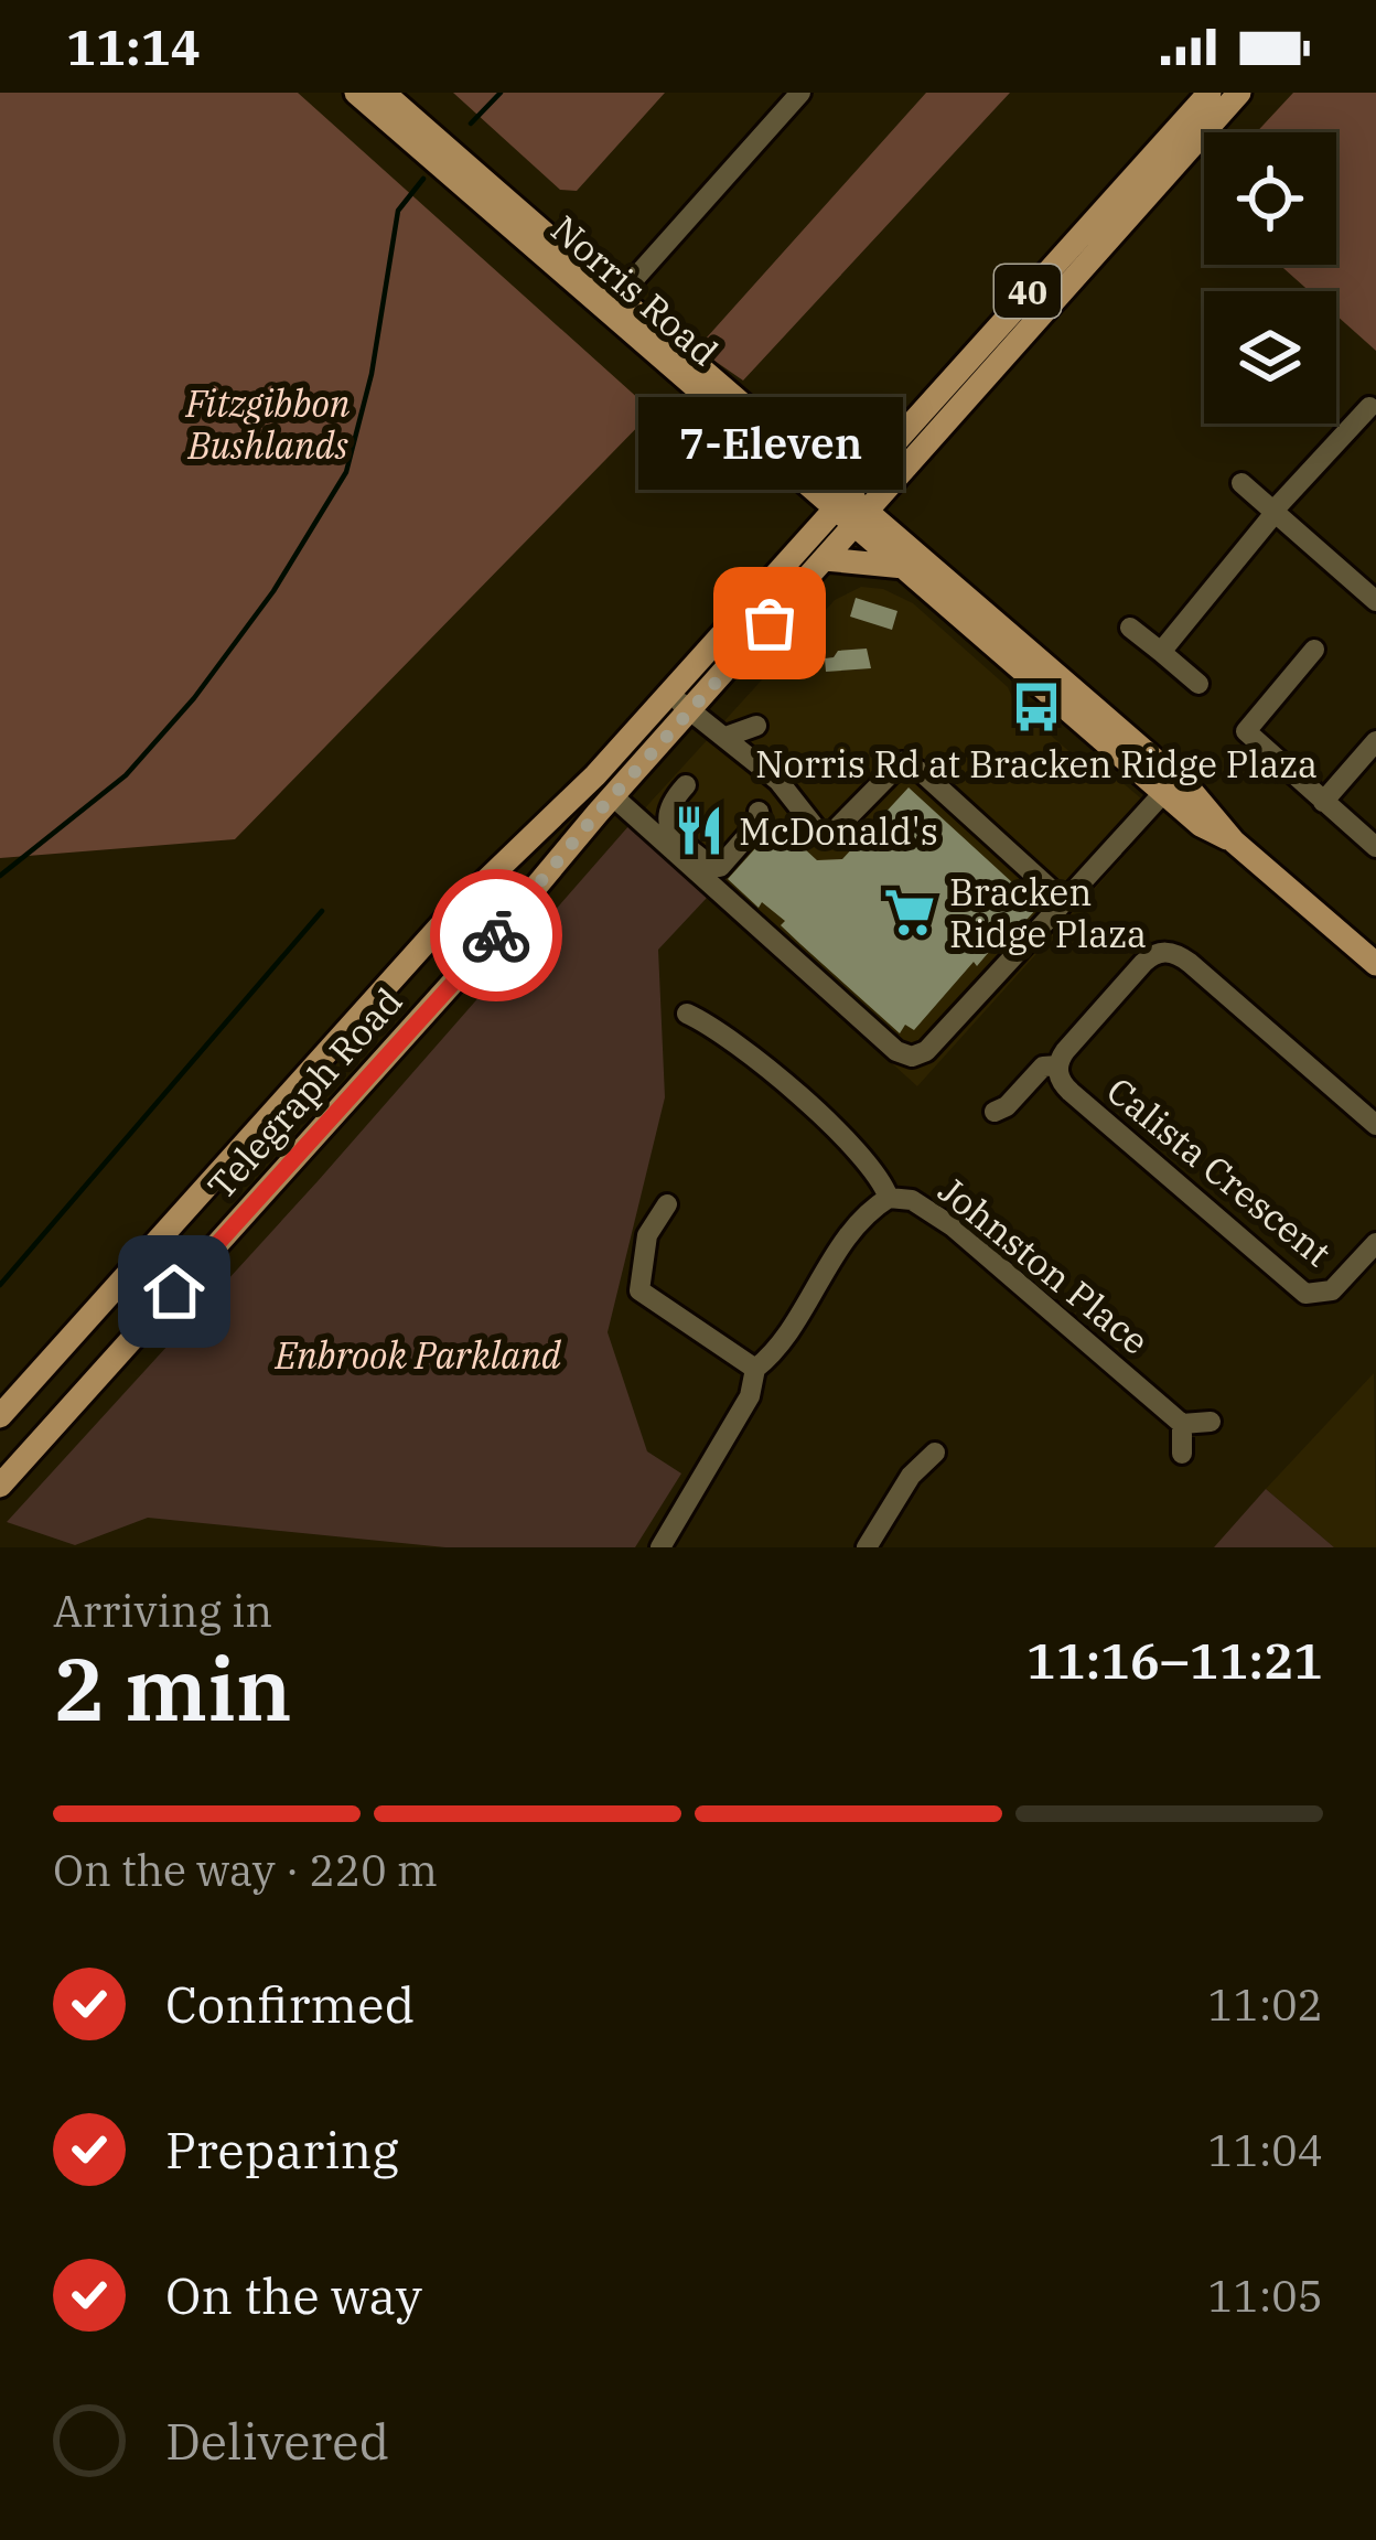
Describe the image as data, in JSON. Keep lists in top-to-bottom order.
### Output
{
  "streets": {
    "main road": ["Norris Road", "40", "Telegraph Road"],
    "street": ["Calista Crescent", "Johnston Place"]
  },
  "crossings": [
    ["Norris Road", "Telegraph Road"]
  ],
  "parks": ["Fitzgibbon Bushlands", "Enbrook Parkland"],
  "places": {
    "other": ["7-Eleven"],
    "bus stop": ["Norris Rd at Bracken Ridge Plaza"],
    "restaurant": ["McDonald's"],
    "supermarket": ["Bracken Ridge Plaza"]
  },
  "page": {
    "status": "11:14",
    "bubble": "7-Eleven",
    "heading": ["2 min", "Arriving in", "11:16–11:21"],
    "bar": "On the way · 220 m",
    "list": [
      ["Confirmed", "11:02"],
      ["Preparing", "11:04"],
      ["On the way", "11:05"],
      "Delivered"
    ]
  }
}
